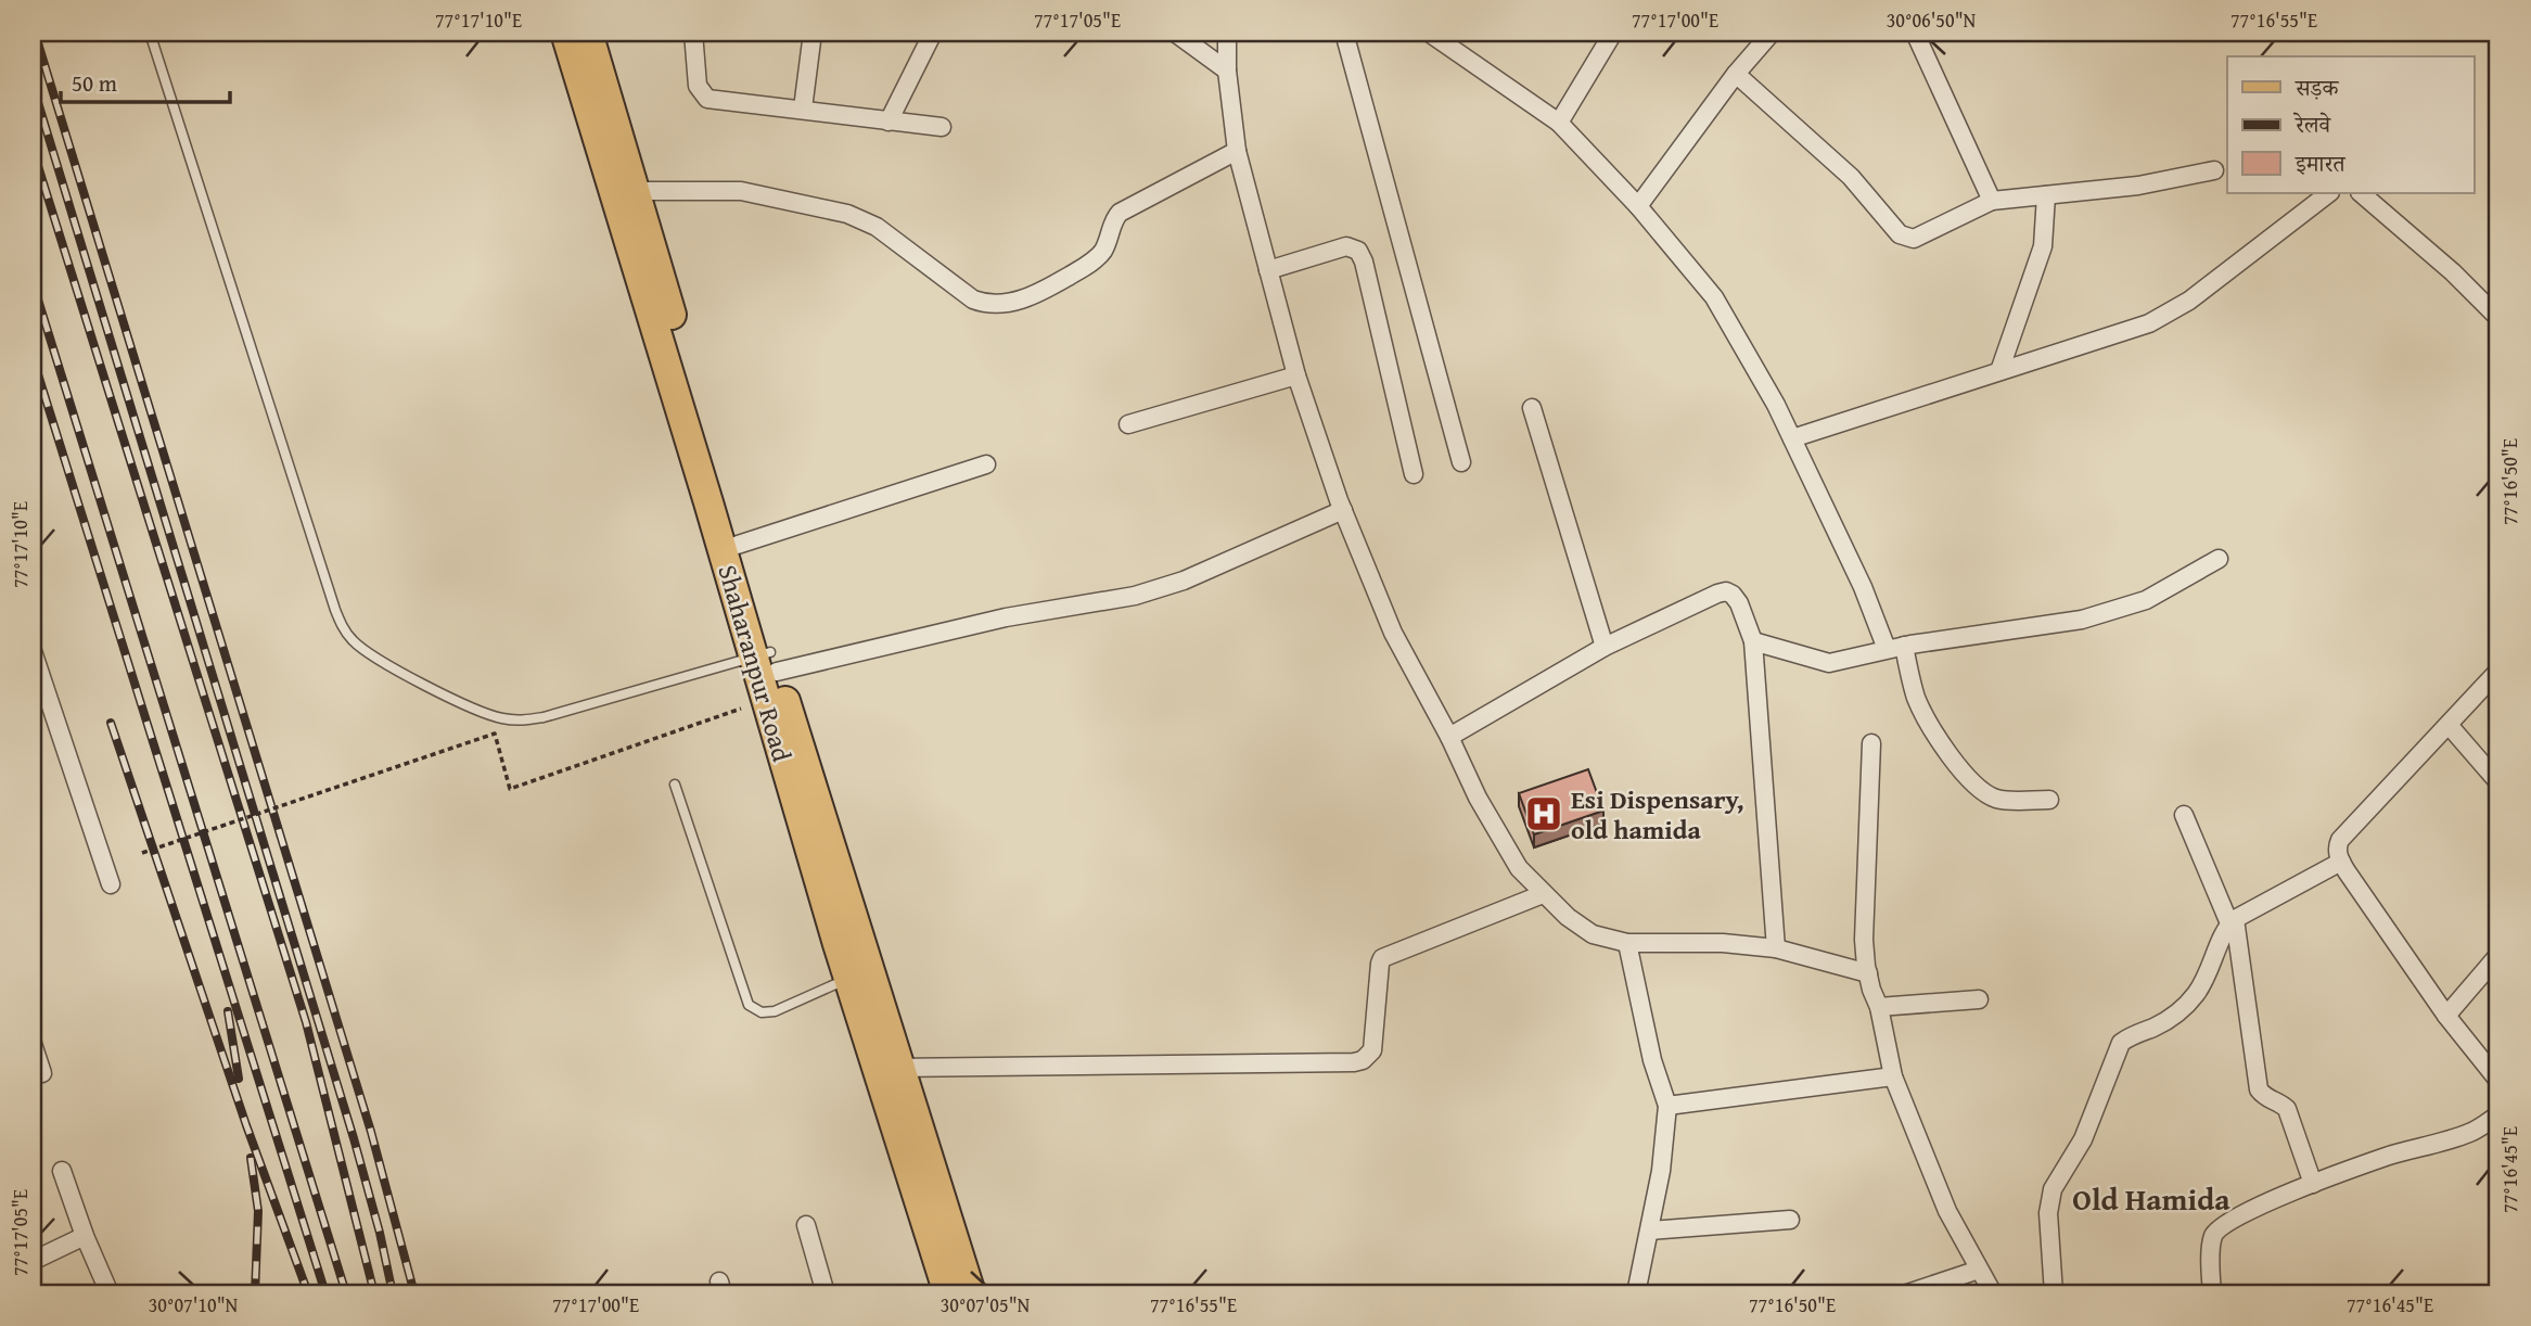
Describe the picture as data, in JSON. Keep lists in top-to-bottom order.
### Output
{
  "streets": {
    "main road": ["Shaharanpur Road"]
  },
  "districts": ["Old Hamida"],
  "places": {
    "hospital": ["Esi Dispensary, old hamida"]
  },
  "legend": ["सड़क", "रेलवे", "इमारत"],
  "scale_bar": "50 m",
  "coordinates": [
    "77°17'10\"E",
    "77°17'05\"E",
    "77°17'00\"E",
    "30°06'50\"N",
    "77°16'55\"E",
    "77°16'50\"E",
    "77°16'45\"E",
    "30°07'10\"N",
    "30°07'05\"N"
  ]
}
